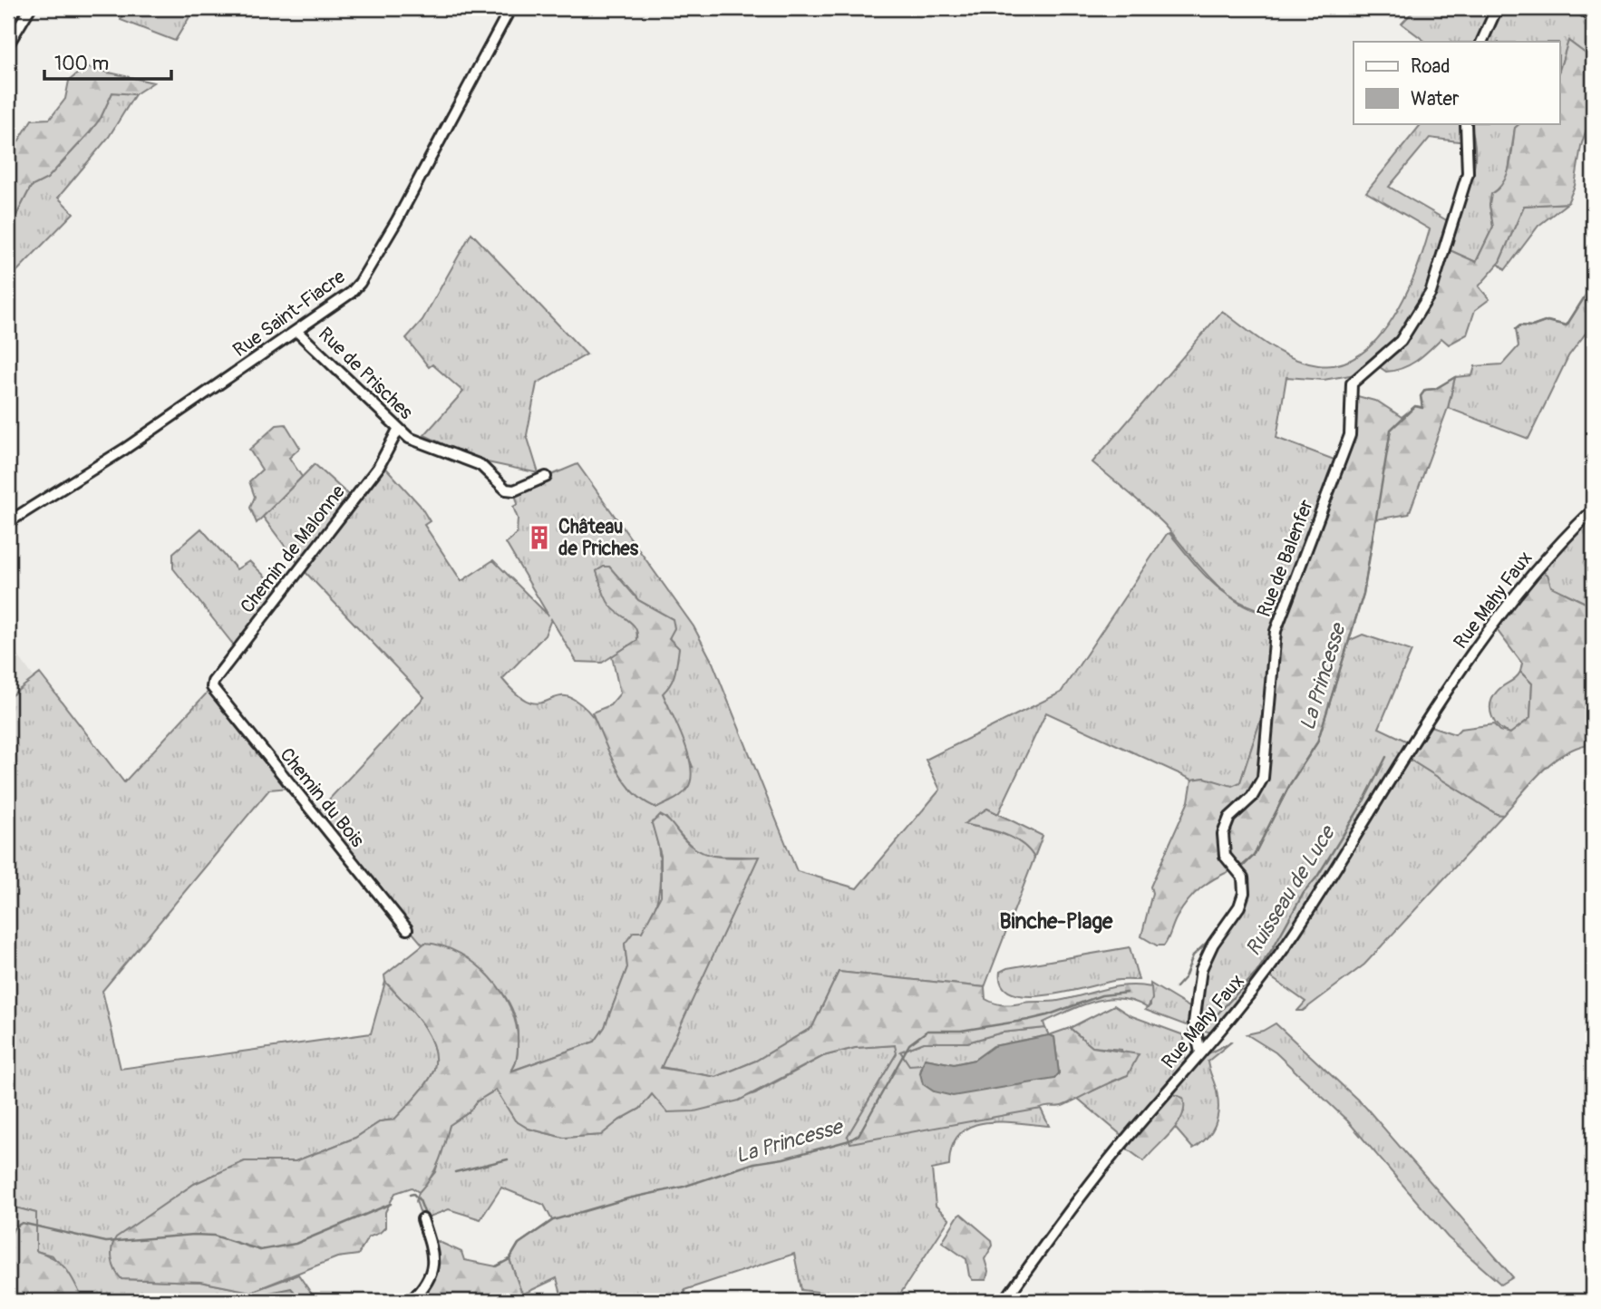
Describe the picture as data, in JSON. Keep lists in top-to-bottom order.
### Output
{
  "streets": {
    "street": [
      "Rue Saint-Fiacre",
      "Rue de Prisches",
      "Chemin de Malonne",
      "Rue de Balenfer",
      "Rue Mahy Faux",
      "Chemin du Bois"
    ]
  },
  "crossings": [
    ["Rue Saint-Fiacre", "Rue de Prisches"],
    ["Rue de Prisches", "Chemin de Malonne"],
    ["Chemin de Malonne", "Chemin du Bois"],
    ["Rue de Balenfer", "Rue Mahy Faux"]
  ],
  "districts": ["Binche-Plage"],
  "water": ["La Princesse", "Ruisseau de Luce"],
  "places": {
    "building": ["Château de Priches"]
  },
  "legend": ["Road", "Water"],
  "scale_bar": "100 m"
}
